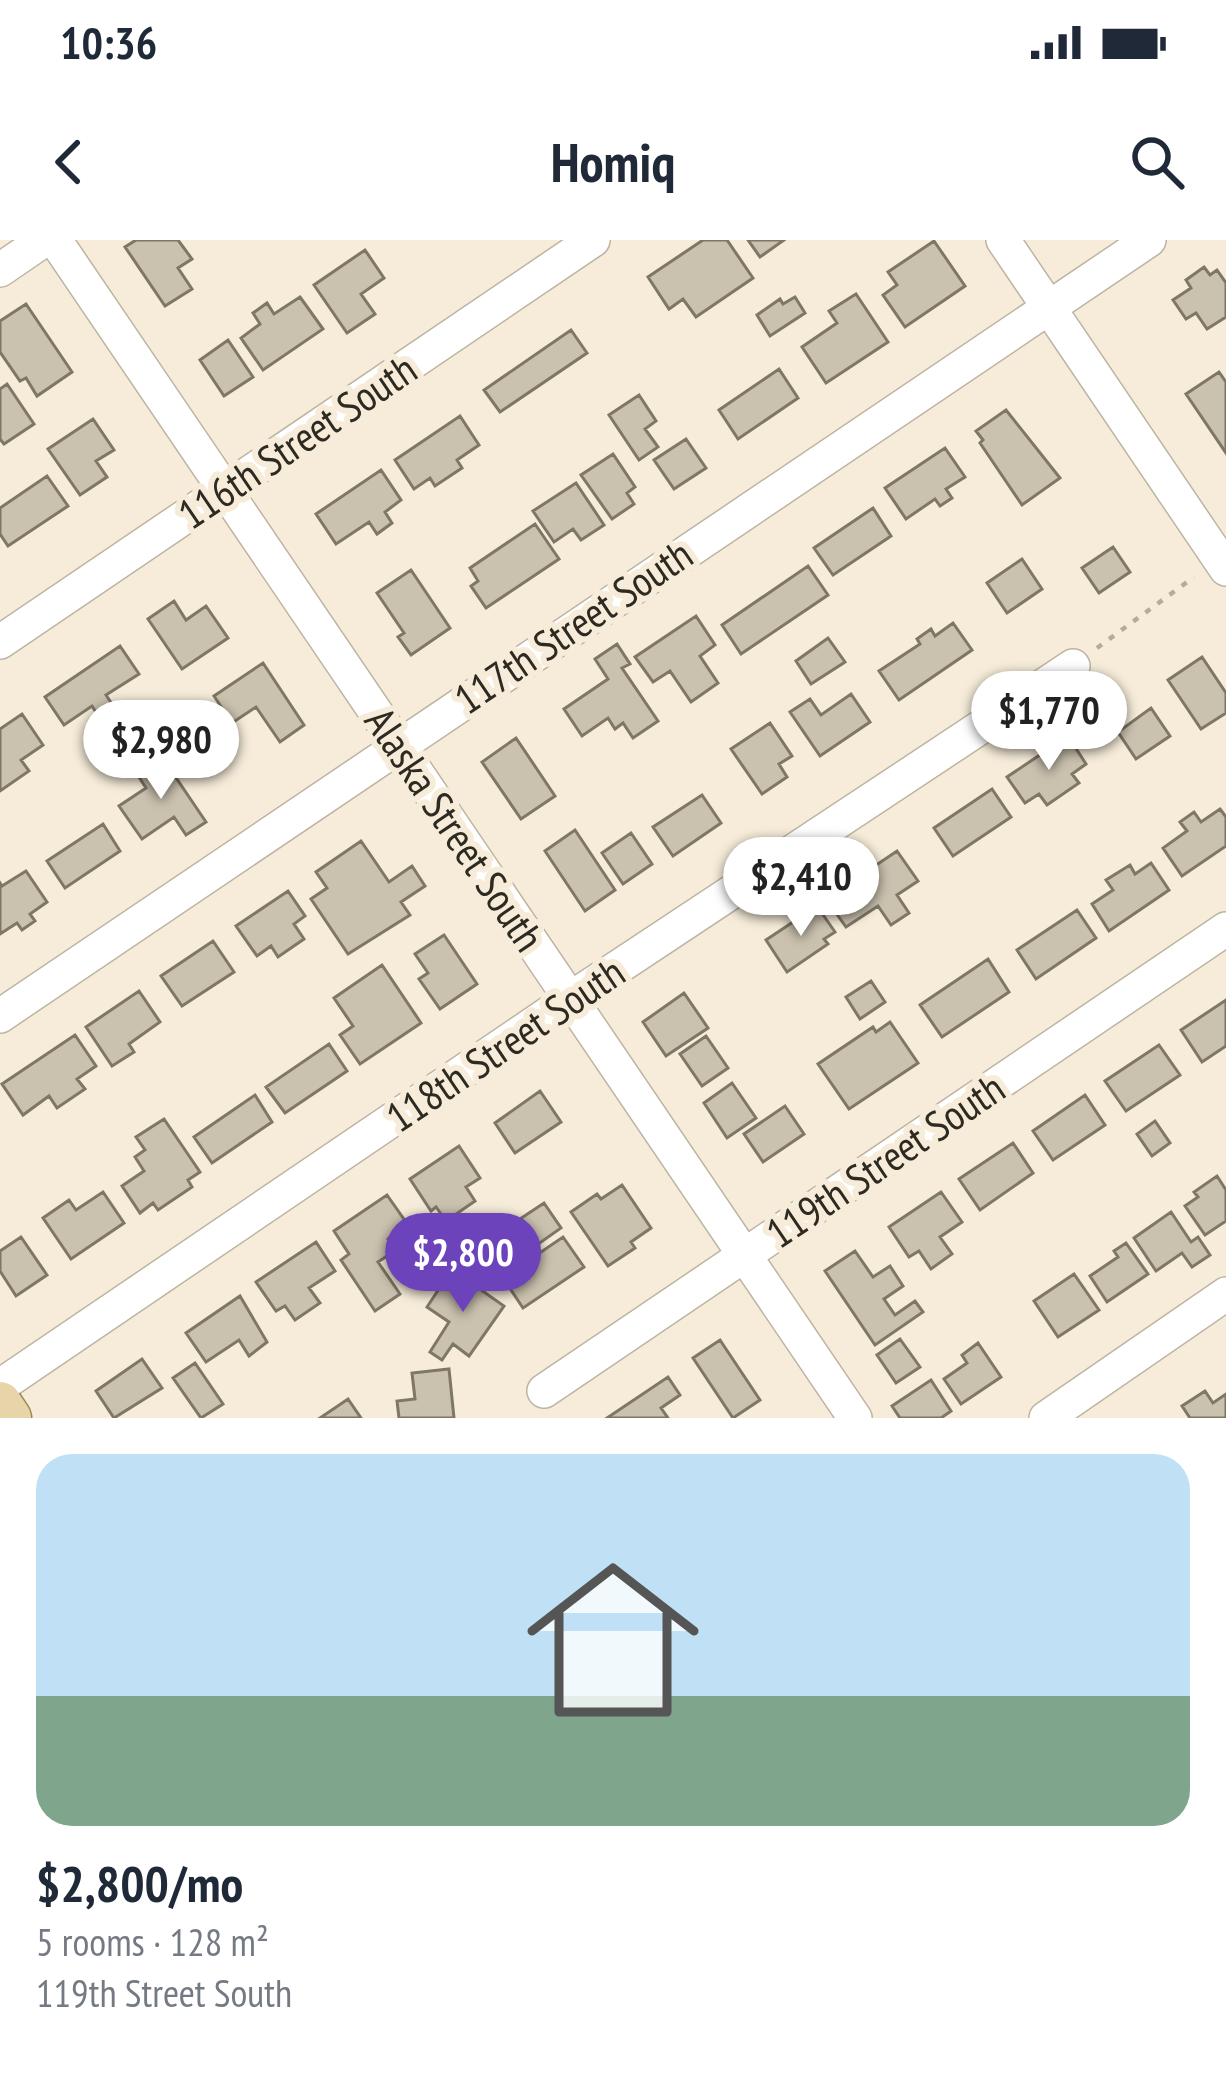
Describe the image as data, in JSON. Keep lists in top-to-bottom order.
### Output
{
  "streets": {
    "street": [
      "116th Street South",
      "117th Street South",
      "Alaska Street South",
      "118th Street South",
      "119th Street South"
    ]
  },
  "crossings": [
    ["116th Street South", "Alaska Street South"],
    ["117th Street South", "Alaska Street South"],
    ["Alaska Street South", "118th Street South"],
    ["Alaska Street South", "119th Street South"]
  ],
  "page": {
    "status": "10:36",
    "header": "Homiq",
    "price": [
      "$1,770",
      "$2,980",
      "$2,410",
      "$2,800"
    ],
    "list": [
      {
        "name": "$2,800/mo",
        "note": "5 rooms · 128 m² · 119th Street South"
      }
    ]
  }
}
